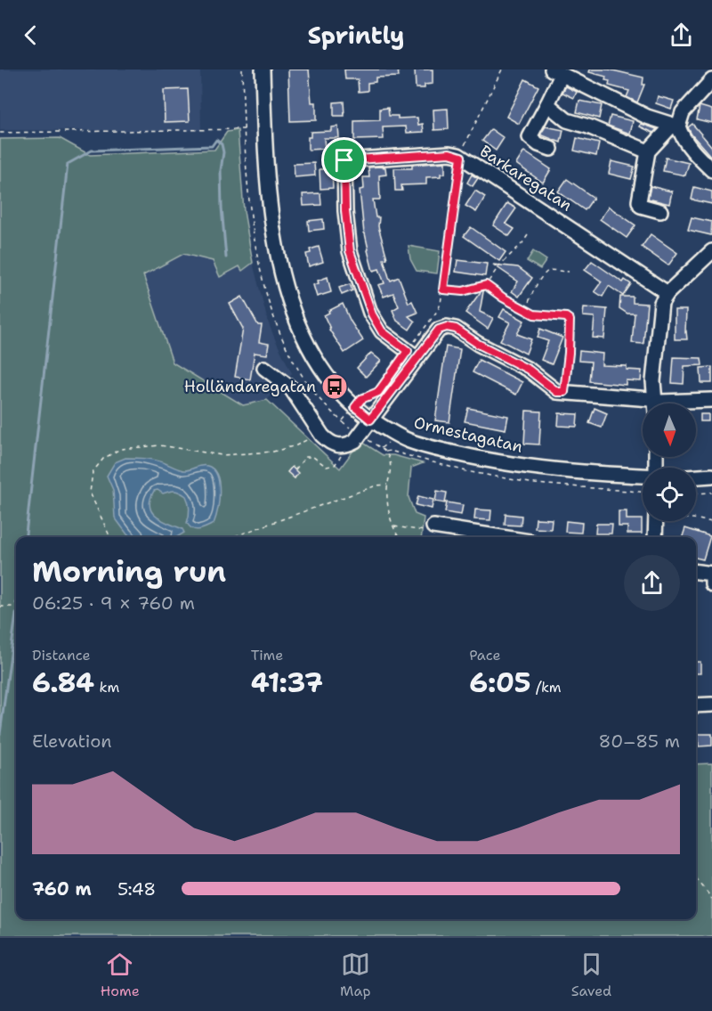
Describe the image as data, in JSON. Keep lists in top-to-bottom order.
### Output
{
  "streets": {
    "street": ["Barkaregatan", "Ormestagatan"]
  },
  "places": {
    "bus stop": ["Holländaregatan"]
  },
  "north": "bottom",
  "page": {
    "header": "Sprintly",
    "heading": ["Morning run", "06:25 · 9 × 760 m"],
    "stats": [
      ["Distance", "6.84 km"],
      ["Time", "41:37"],
      ["Pace", "6:05 /km"]
    ],
    "chart": ["Elevation", "80–85 m"],
    "list": [
      {
        "name": "760 m",
        "note": "5:48"
      }
    ],
    "tabs": ["Home", "Map", "Saved"]
  }
}
